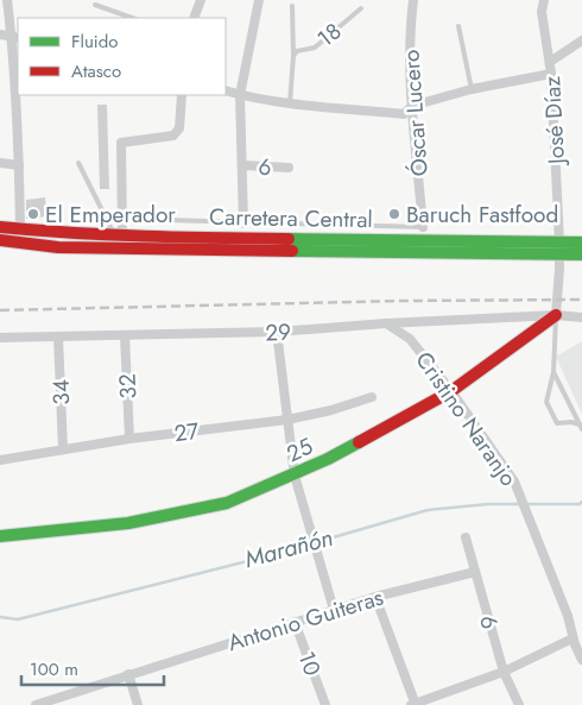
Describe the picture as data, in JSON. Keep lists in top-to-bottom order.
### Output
{
  "streets": {
    "main road": ["Carretera Central", "25"],
    "street": [
      "Óscar Lucero",
      "José Díaz",
      "6",
      "29",
      "32",
      "34",
      "Cristino Naranjo",
      "27",
      "Antonio Guiteras",
      "10"
    ],
    "lane": ["18"]
  },
  "crossings": [
    ["José Díaz", "Carretera Central"],
    ["José Díaz", "29"],
    ["José Díaz", "25"],
    ["6", "Antonio Guiteras"],
    ["29", "32"],
    ["29", "34"],
    ["29", "Cristino Naranjo"],
    ["29", "25"],
    ["32", "27"],
    ["34", "27"],
    ["Cristino Naranjo", "25"],
    ["Antonio Guiteras", "10"]
  ],
  "water": ["Marañón"],
  "places": ["El Emperador", "Baruch Fastfood"],
  "legend": ["Fluido", "Atasco"],
  "scale_bar": "100 m"
}
